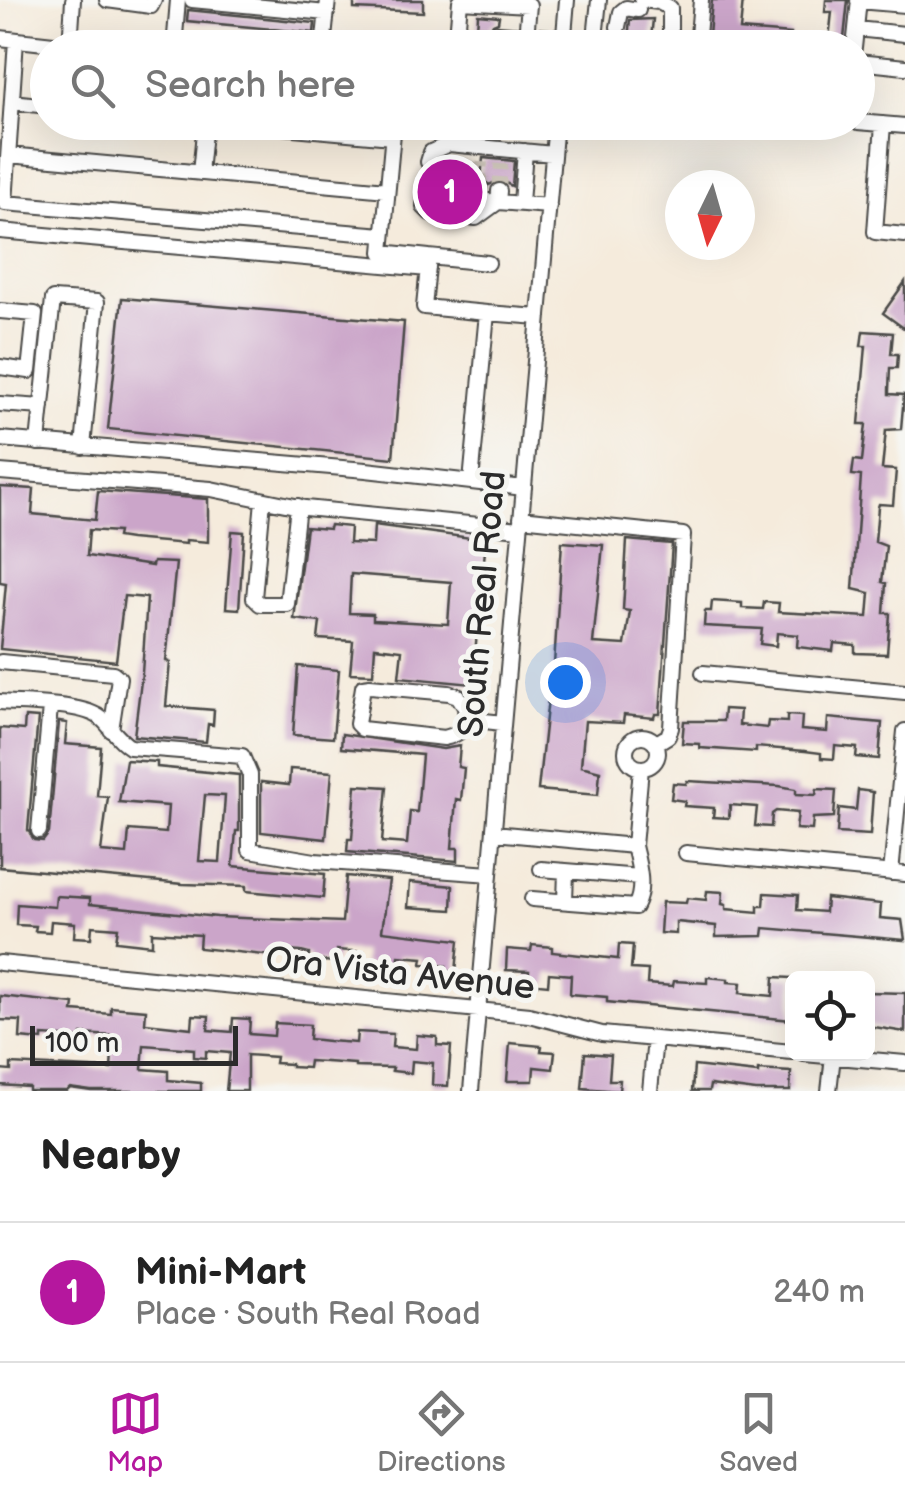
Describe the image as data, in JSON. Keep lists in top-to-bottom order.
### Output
{
  "streets": {
    "street": ["South Real Road", "Ora Vista Avenue"]
  },
  "crossings": [
    ["South Real Road", "Ora Vista Avenue"]
  ],
  "scale_bar": "100 m",
  "north": "bottom",
  "page": {
    "search": "Search here",
    "pins": "1",
    "scale": "100 m",
    "heading": "Nearby",
    "list": [
      {
        "mark": "1",
        "name": "Mini-Mart",
        "note": "Place · South Real Road",
        "value": "240 m"
      }
    ],
    "nav": ["Map", "Directions", "Saved"]
  }
}
